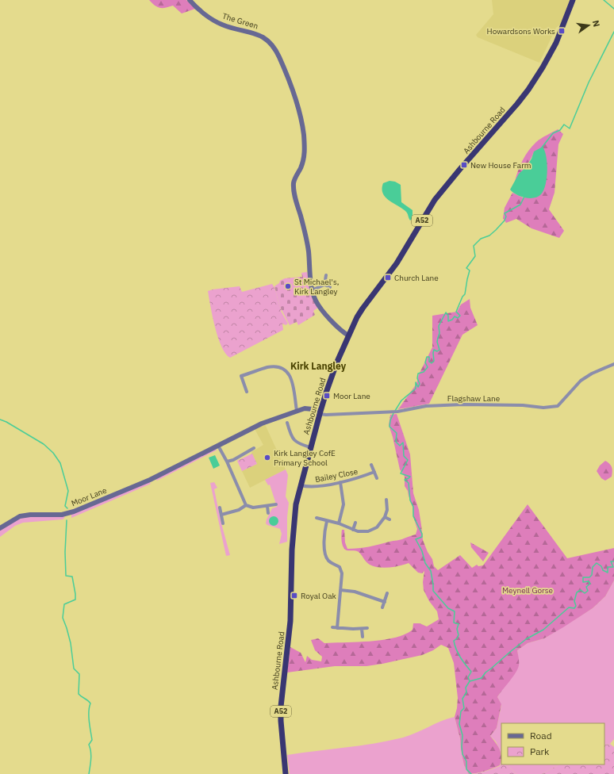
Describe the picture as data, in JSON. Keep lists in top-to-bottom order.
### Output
{
  "streets": {
    "highway": ["Ashbourne Road", "A52"],
    "street": [
      "The Green",
      "Flagshaw Lane",
      "Bailey Close",
      "Moor Lane"
    ]
  },
  "crossings": [
    ["Ashbourne Road", "Flagshaw Lane"],
    ["Ashbourne Road", "Bailey Close"],
    ["Ashbourne Road", "Moor Lane"],
    ["Flagshaw Lane", "Moor Lane"]
  ],
  "districts": ["Kirk Langley"],
  "parks": ["Meynell Gorse"],
  "places": {
    "transit": [
      "Howardsons Works",
      "New House Farm",
      "Church Lane",
      "Moor Lane",
      "Royal Oak"
    ],
    "other": ["St Michael's, Kirk Langley", "Kirk Langley CofE Primary School"]
  },
  "legend": ["Road", "Park"],
  "north": "right"
}
